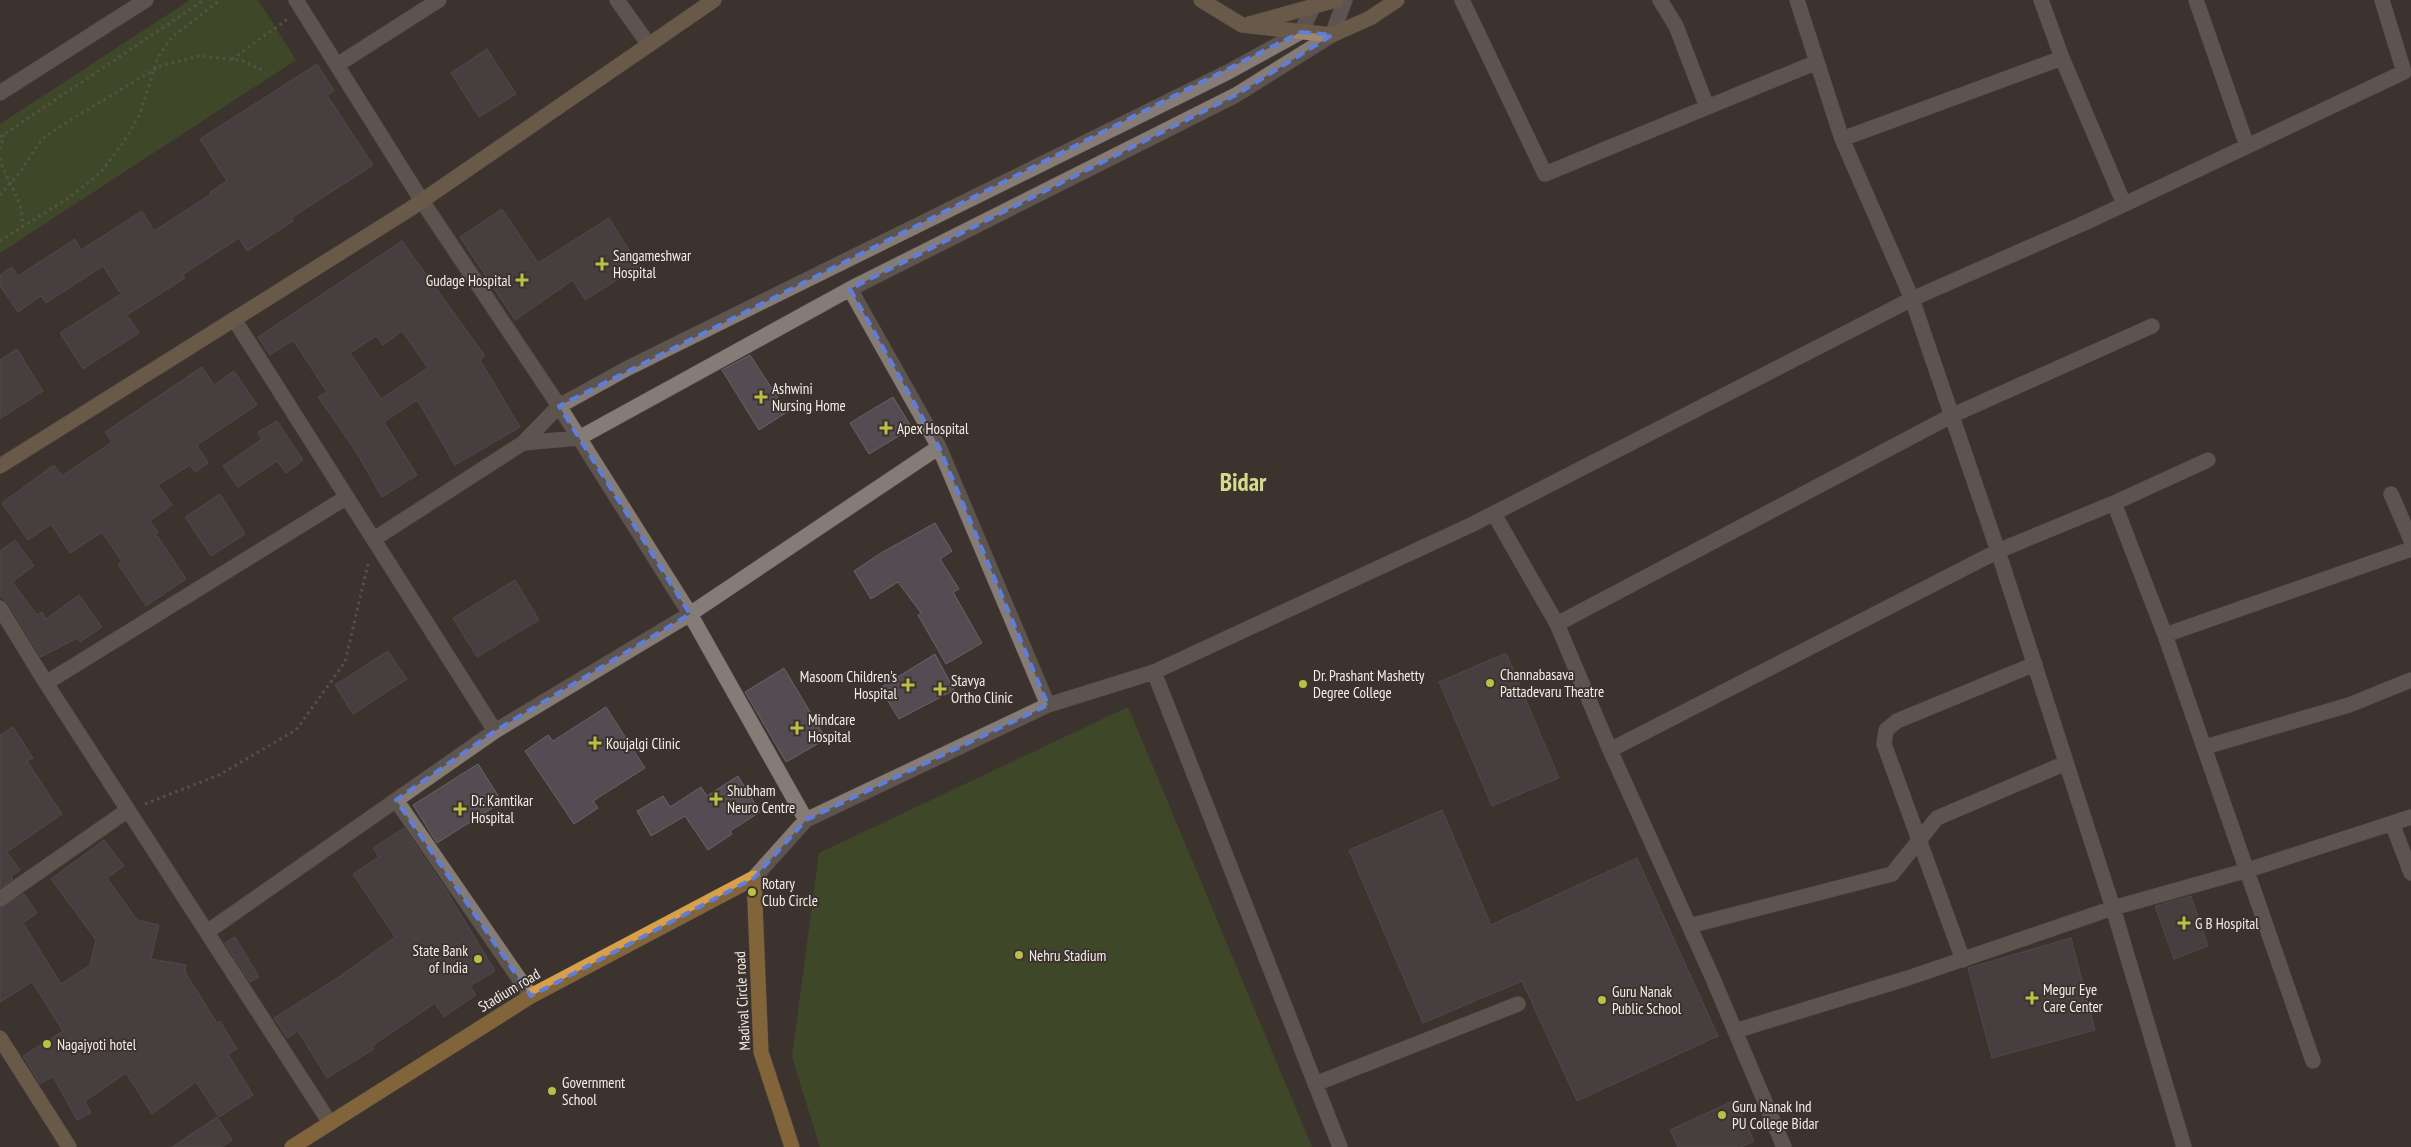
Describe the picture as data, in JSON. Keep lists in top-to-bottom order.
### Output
{
  "streets": {
    "highway": ["Stadium road", "Madival Circle road"]
  },
  "crossings": [
    ["Stadium road", "Madival Circle road"]
  ],
  "districts": ["Bidar"],
  "places": {
    "health": [
      "Sangameshwar Hospital",
      "Gudage Hospital",
      "Ashwini Nursing Home",
      "Apex Hospital",
      "Masoom Children's Hospital",
      "Stavya Ortho Clinic",
      "Mindcare Hospital",
      "Koujalgi Clinic",
      "Shubham Neuro Centre",
      "Dr. Kamtikar Hospital",
      "G B Hospital",
      "Megur Eye Care Center"
    ],
    "other": [
      "Channabasava Pattadevaru Theatre",
      "Dr. Prashant Mashetty Degree College",
      "Rotary Club Circle",
      "Nehru Stadium",
      "State Bank of India",
      "Guru Nanak Public School",
      "Nagajyoti hotel",
      "Government School",
      "Guru Nanak Ind PU College Bidar"
    ]
  }
}
